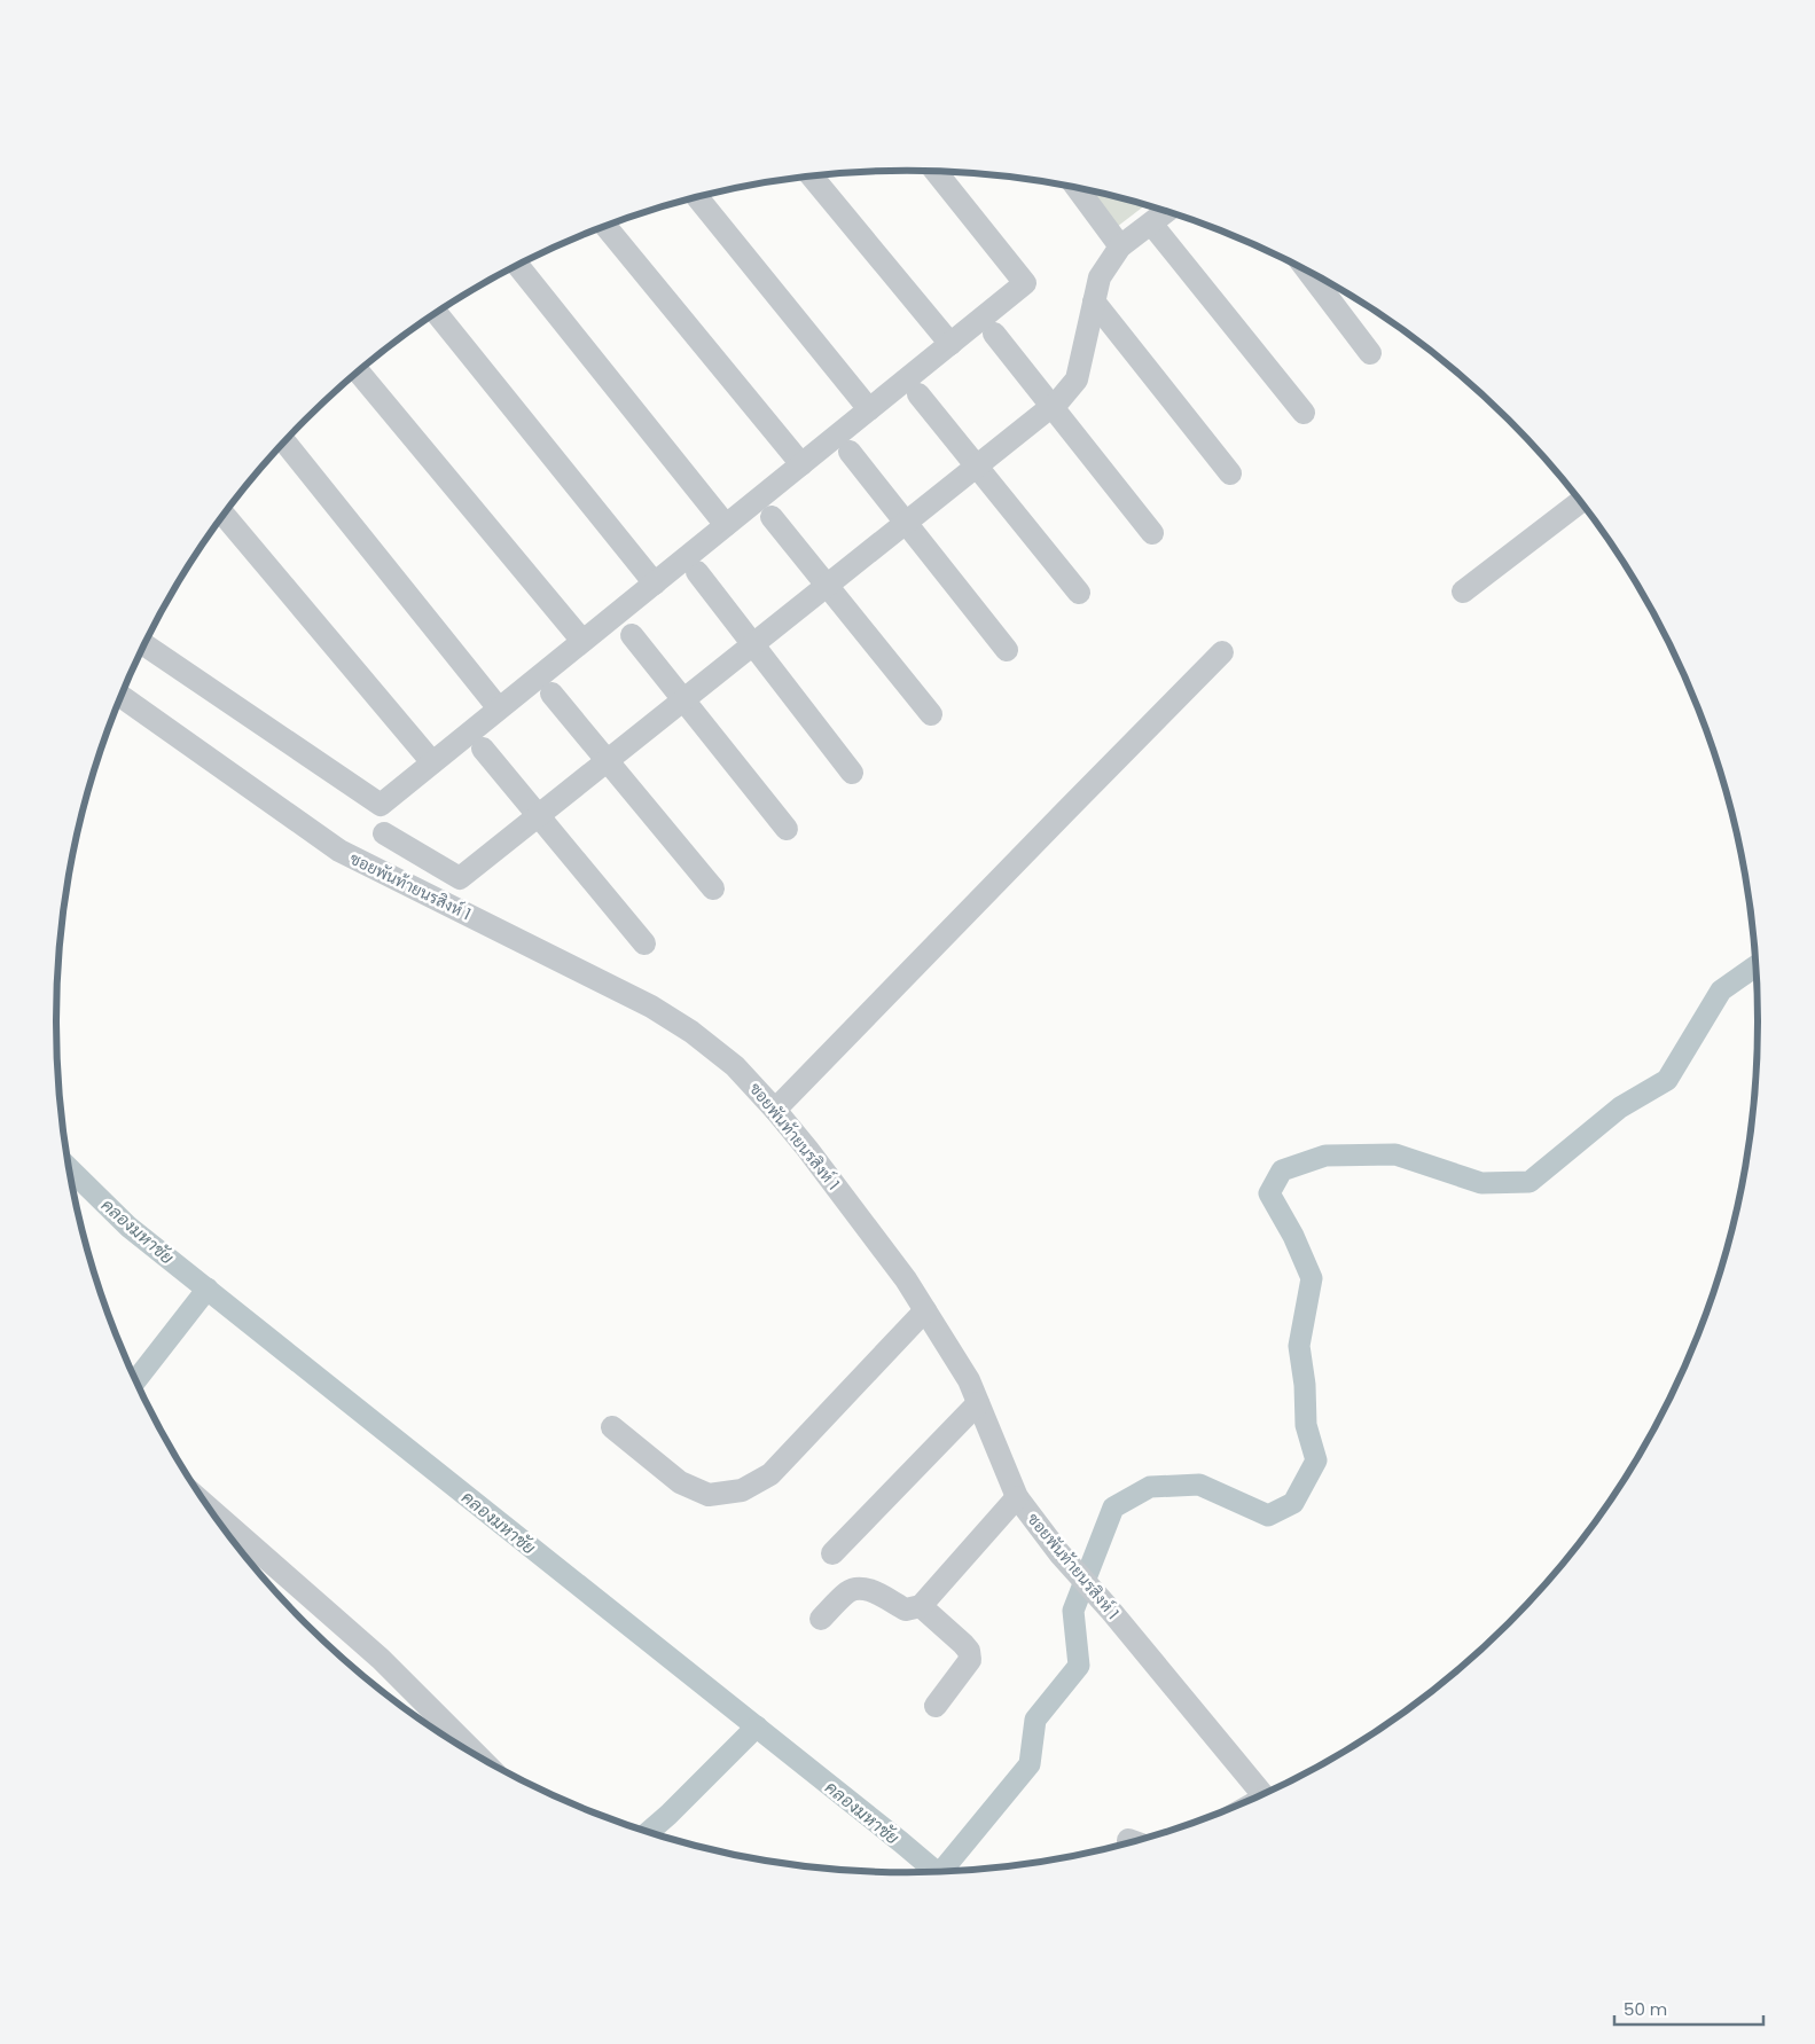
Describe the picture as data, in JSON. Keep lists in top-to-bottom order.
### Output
{
  "streets": {
    "street": ["ซอยพันท้ายนรสิงห์ 1"]
  },
  "water": ["คลองมหาชัย"],
  "scale_bar": "50 m"
}
